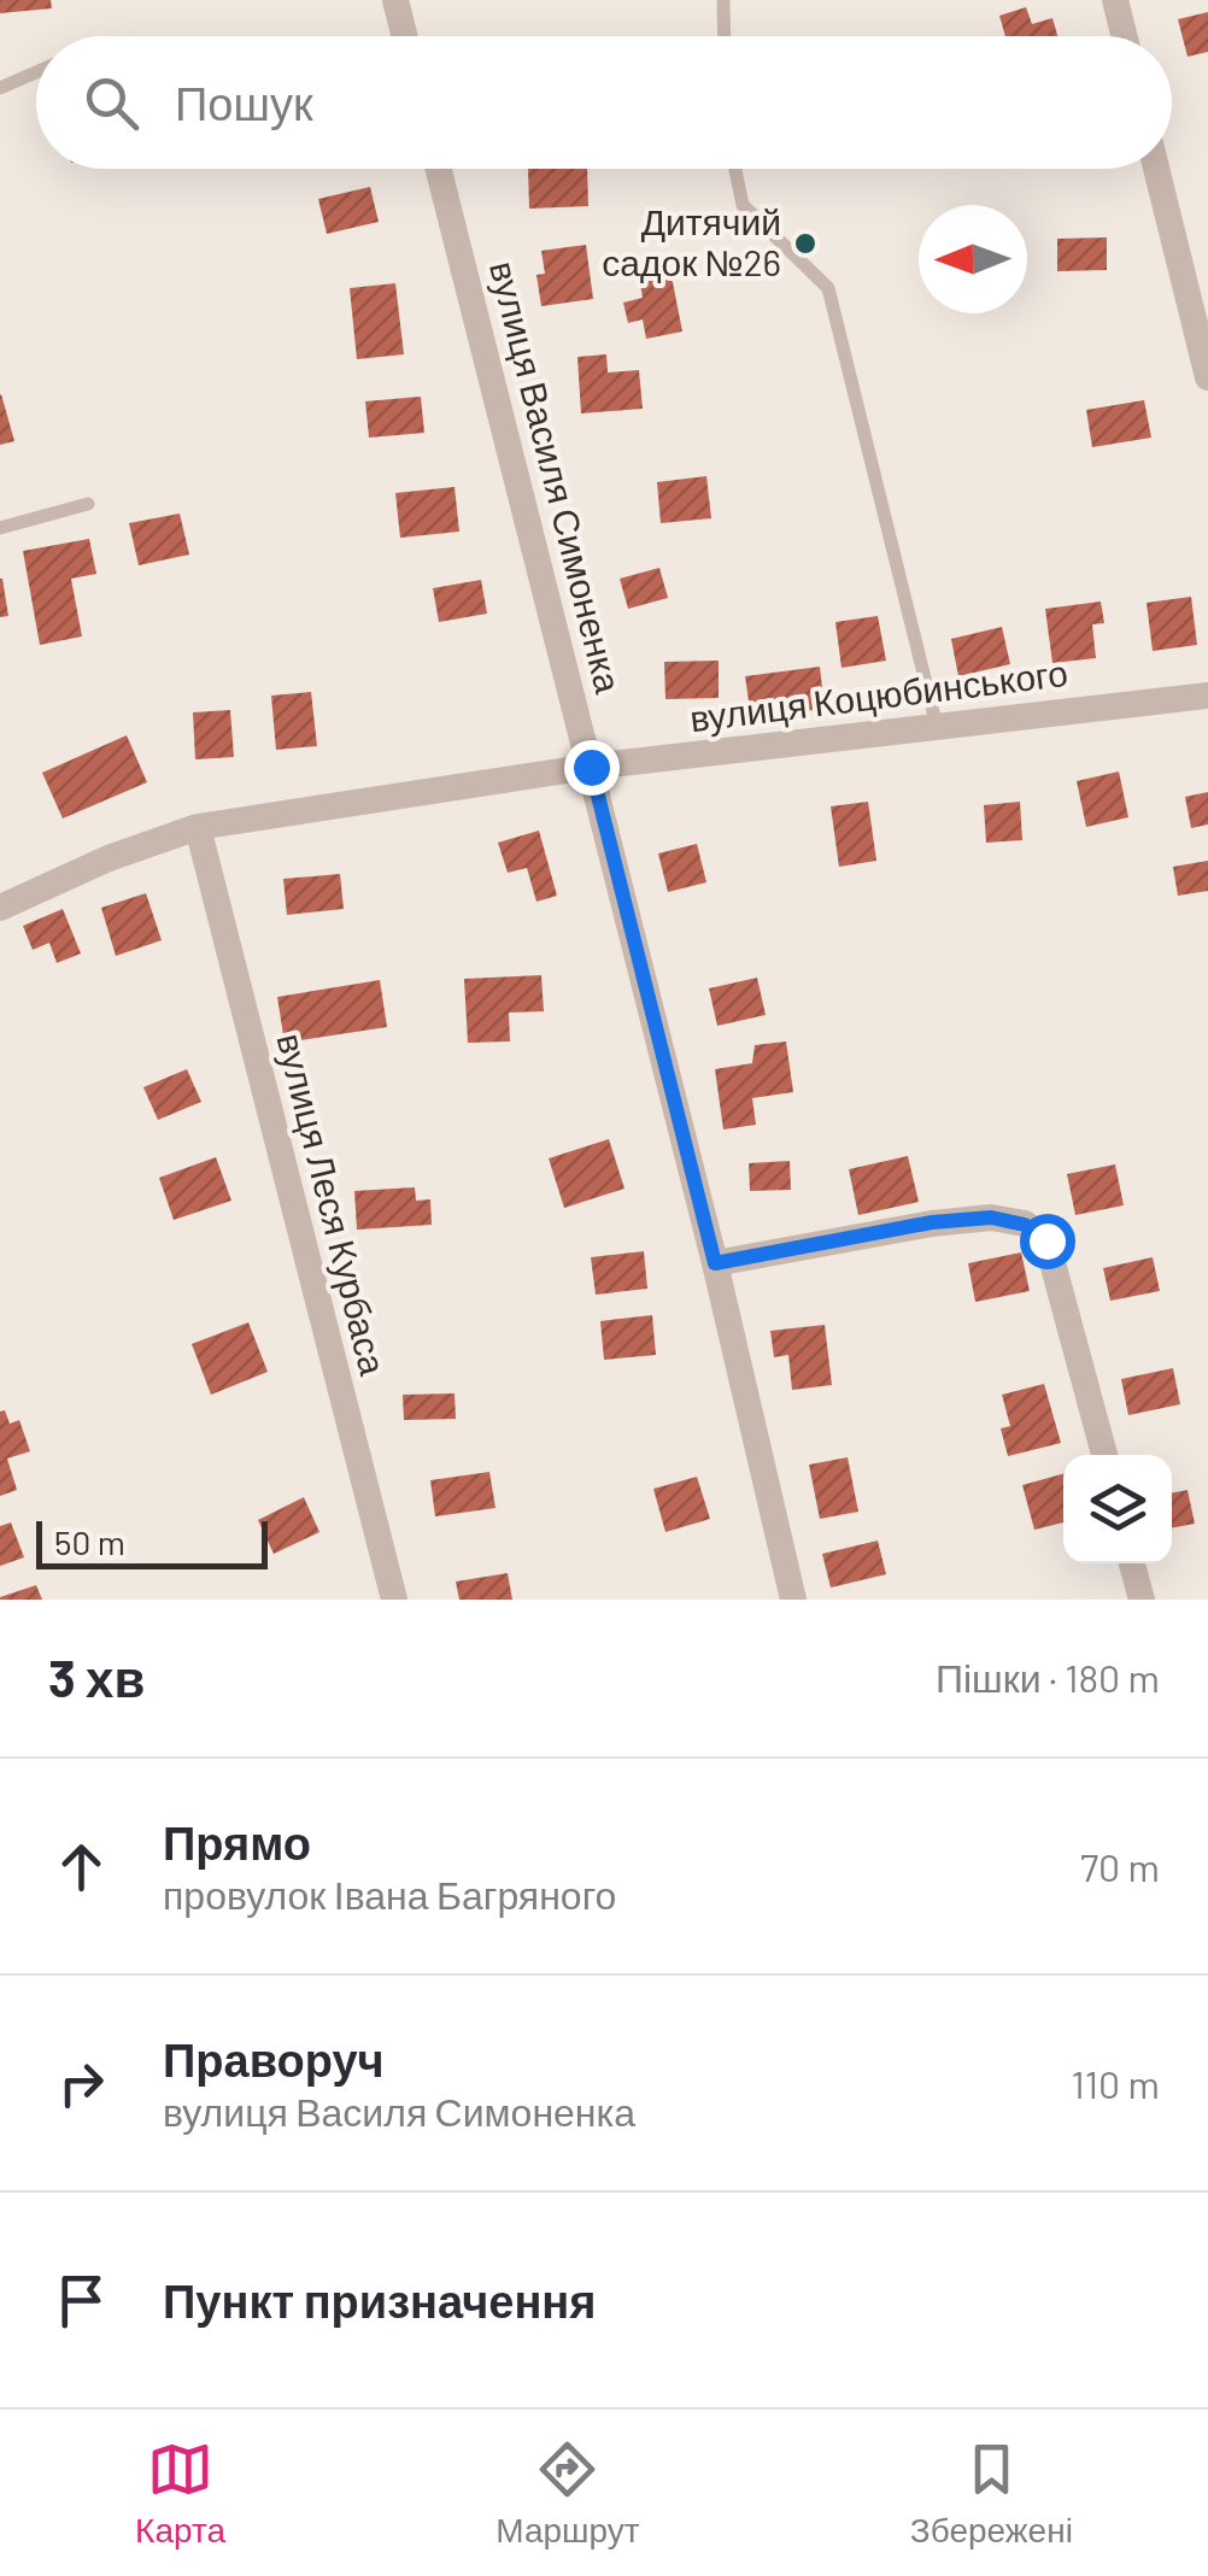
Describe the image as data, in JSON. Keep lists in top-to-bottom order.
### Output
{
  "streets": {
    "street": ["вулиця Василя Симоненка", "вулиця Коцюбинського", "вулиця Леся Курбаса"]
  },
  "crossings": [
    ["вулиця Василя Симоненка", "вулиця Коцюбинського"],
    ["вулиця Коцюбинського", "вулиця Леся Курбаса"]
  ],
  "places": ["Дитячий садок №26"],
  "scale_bar": "50 m",
  "north": "left",
  "page": {
    "search": "Пошук",
    "scale": "50 m",
    "heading": ["3 хв", "Пішки · 180 m"],
    "list": [
      ["Прямо", "провулок Івана Багряного", "70 m"],
      ["Праворуч", "вулиця Василя Симоненка", "110 m"],
      "Пункт призначення"
    ],
    "nav": ["Карта", "Маршрут", "Збережені"]
  }
}
